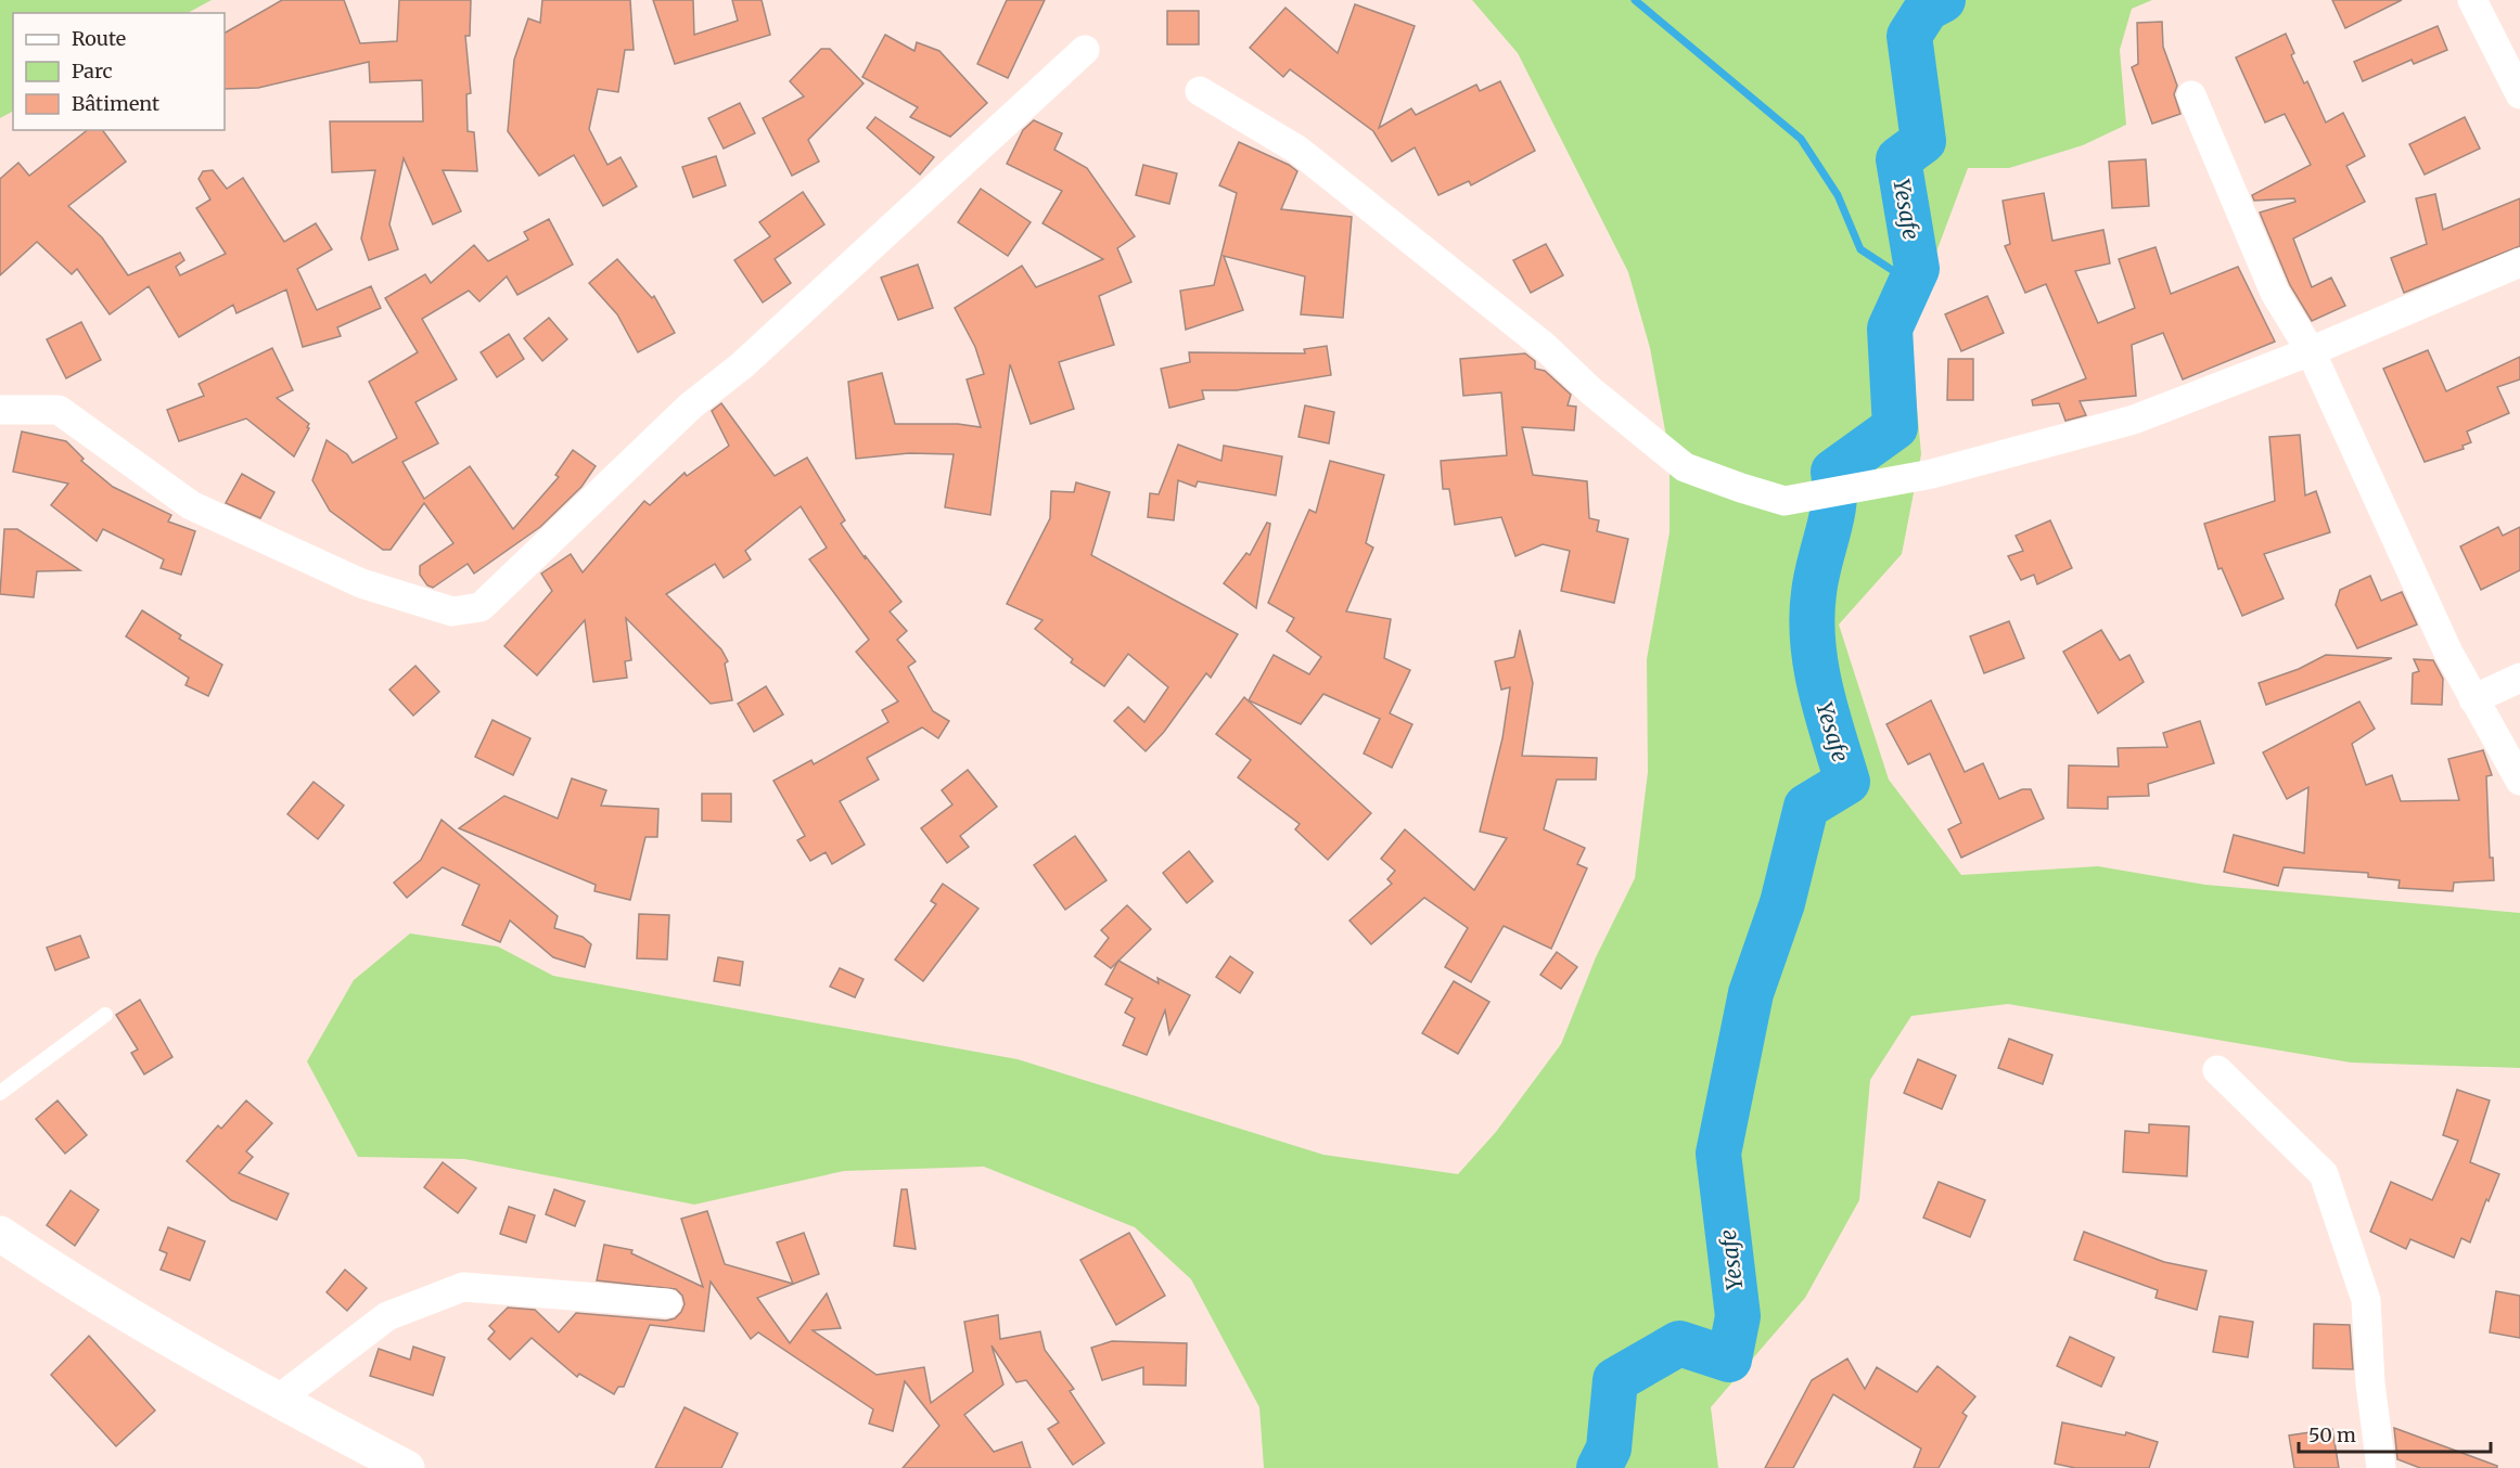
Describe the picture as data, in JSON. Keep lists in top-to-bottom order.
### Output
{
  "water": ["Yesafe"],
  "legend": ["Route", "Parc", "Bâtiment"],
  "scale_bar": "50 m"
}
